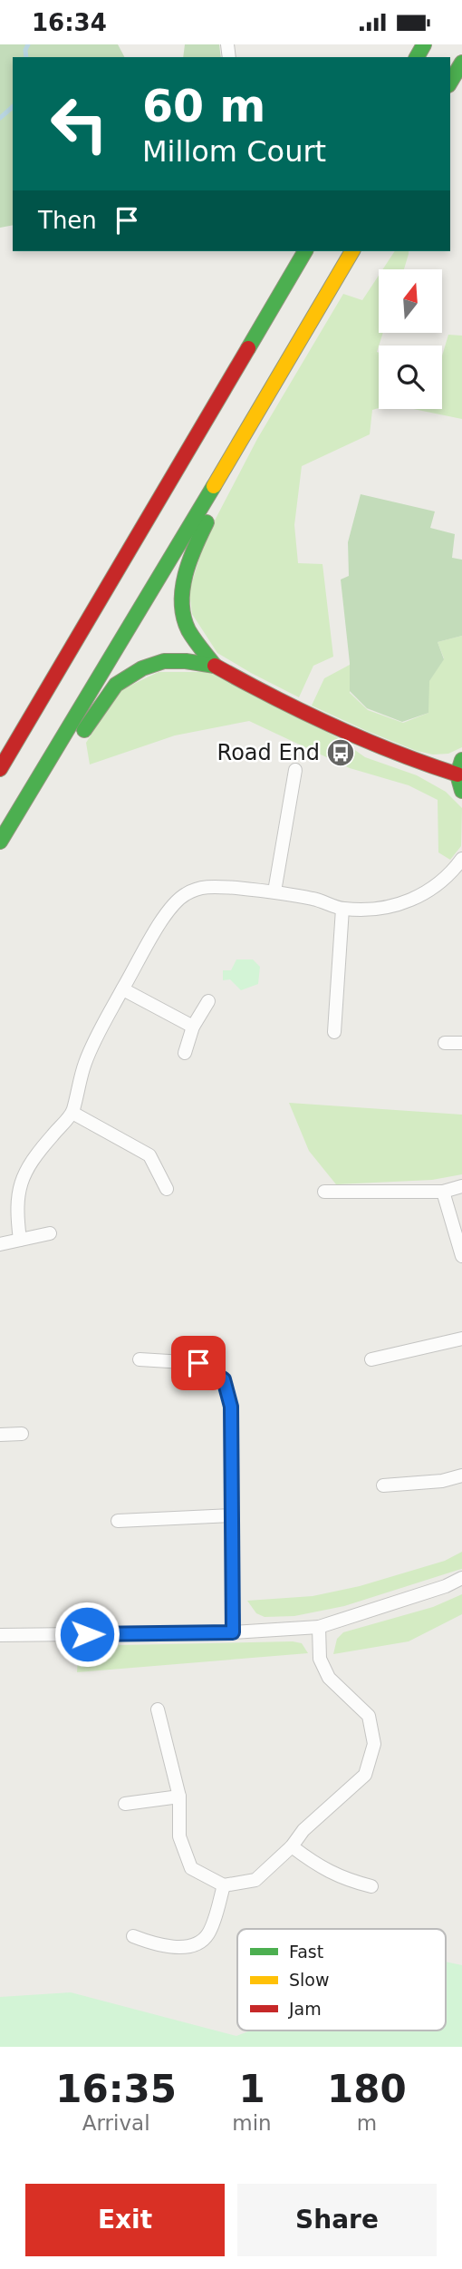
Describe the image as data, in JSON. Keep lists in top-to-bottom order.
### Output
{
  "places": {
    "bus stop": ["Road End"]
  },
  "legend": ["Fast", "Slow", "Jam"],
  "north": "top",
  "page": {
    "status": "16:34",
    "turn": ["60 m", "Millom Court"],
    "then": "Then",
    "eta": [
      "16:35",
      "Arrival",
      "1",
      "min",
      "180",
      "m"
    ],
    "buttons": ["Exit", "Share"]
  }
}
